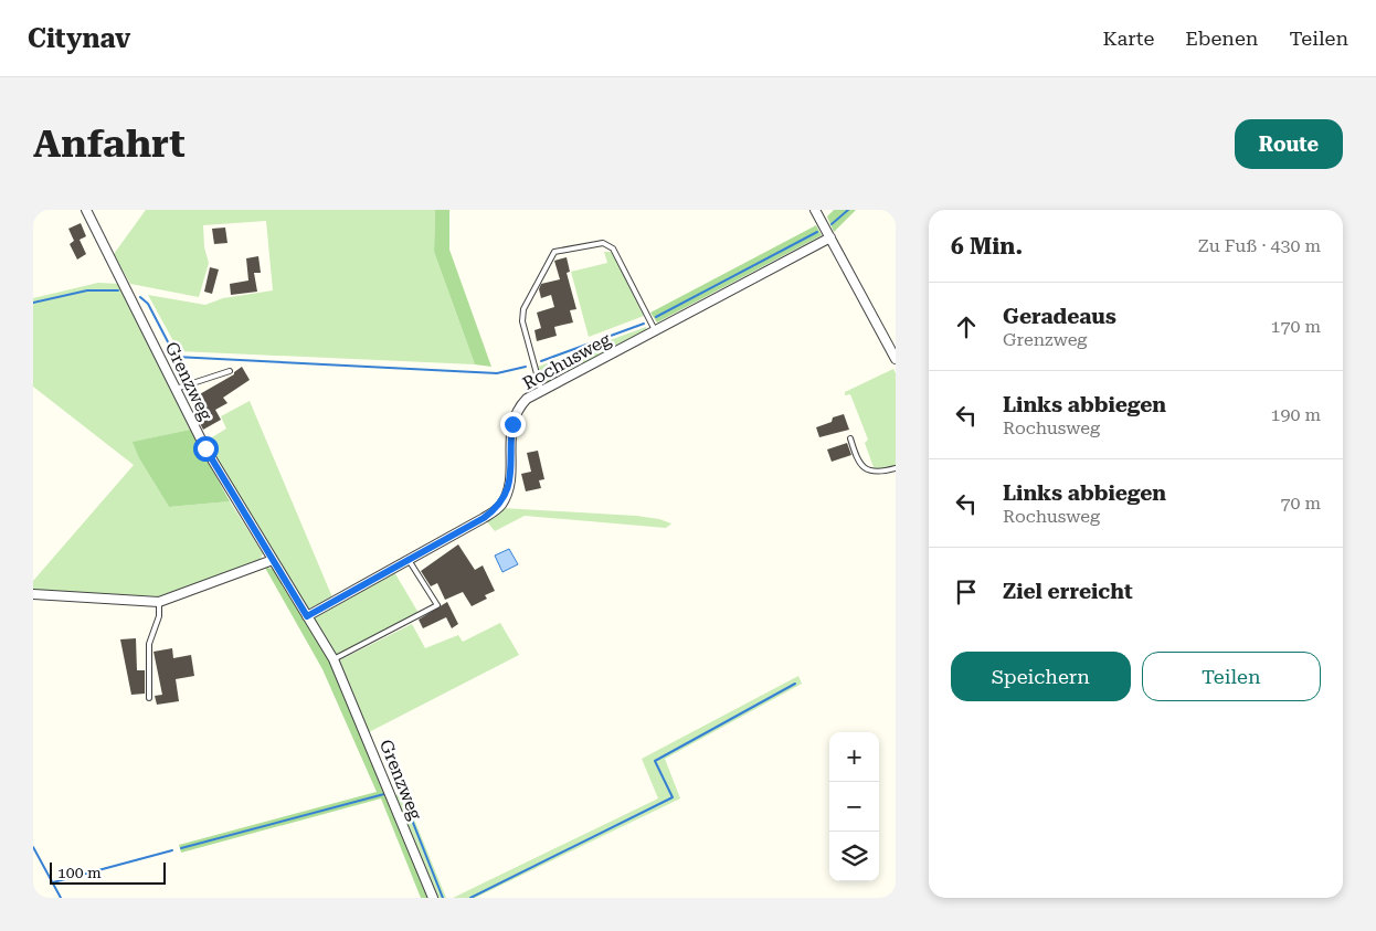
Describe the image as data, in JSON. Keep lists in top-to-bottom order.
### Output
{
  "streets": {
    "street": ["Rochusweg", "Grenzweg"]
  },
  "crossings": [
    ["Rochusweg", "Grenzweg"]
  ],
  "scale_bar": "100 m",
  "page": {
    "header": "Citynav",
    "nav": ["Karte", "Ebenen", "Teilen"],
    "buttons": [
      "Route",
      ["Speichern", "Teilen"]
    ],
    "title": "Anfahrt",
    "heading": ["6 Min.", "Zu Fuß · 430 m"],
    "list": [
      ["Geradeaus", "Grenzweg", "170 m"],
      ["Links abbiegen", "Rochusweg", "190 m"],
      ["Links abbiegen", "Rochusweg", "70 m"],
      "Ziel erreicht"
    ],
    "map_buttons": ["+", "−"],
    "scale": "100 m"
  }
}
